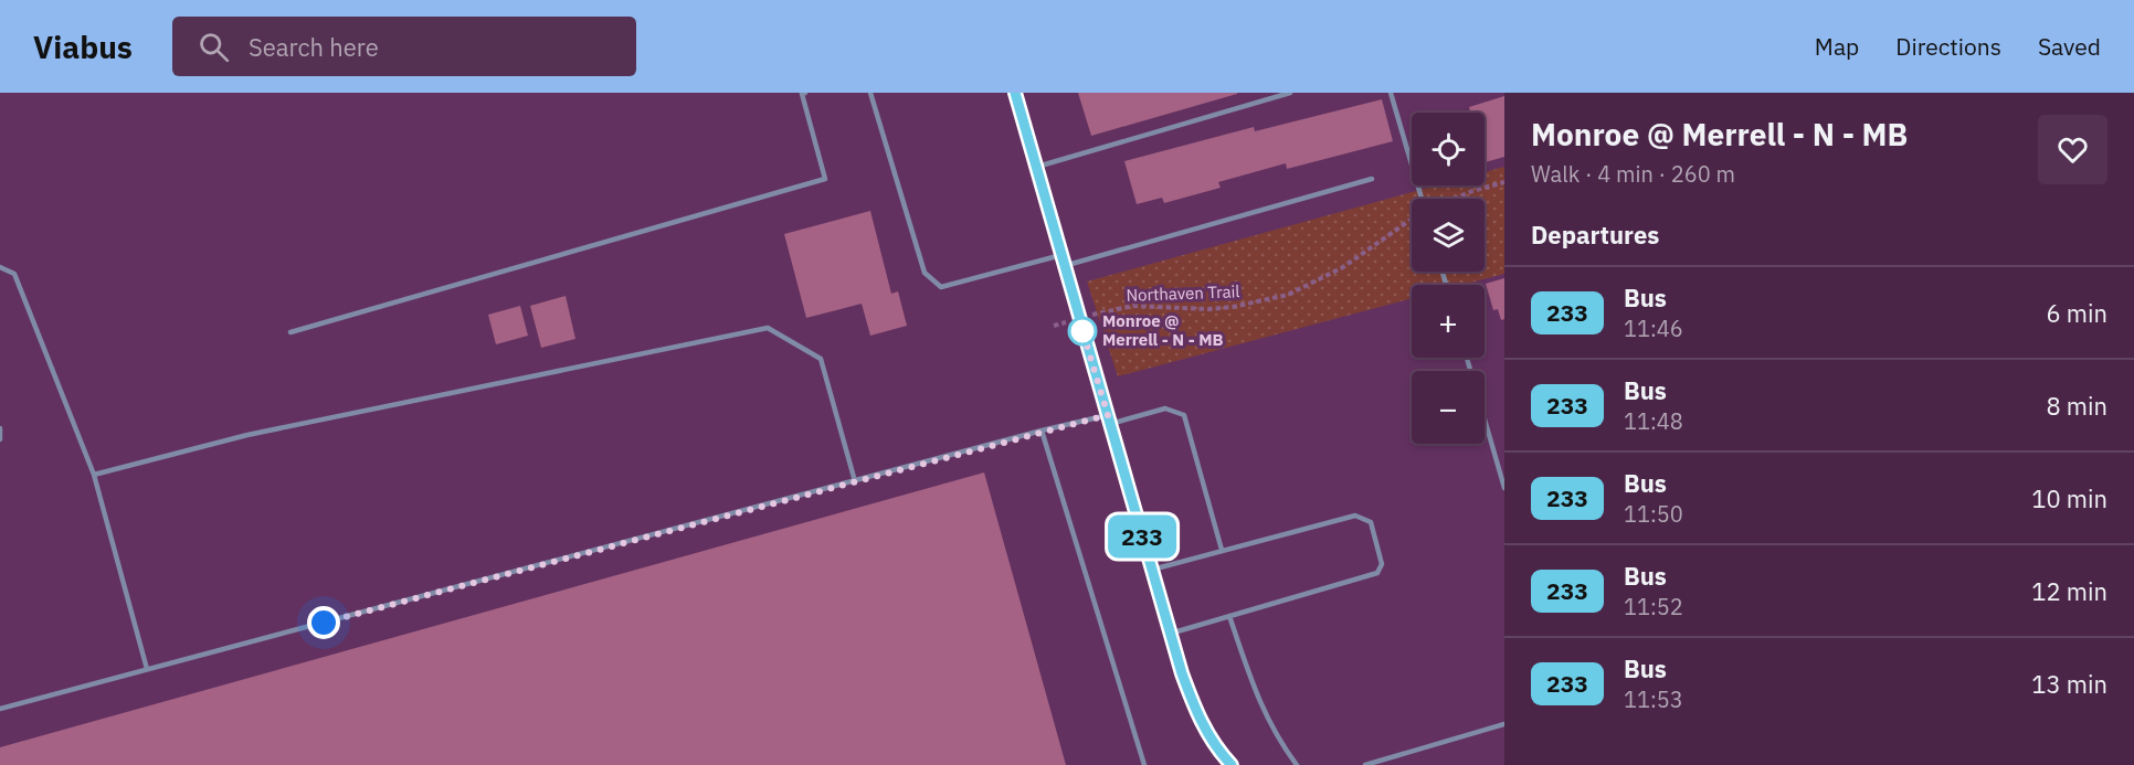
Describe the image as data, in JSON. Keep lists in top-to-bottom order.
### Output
{
  "streets": {
    "path": ["Northaven Trail"]
  },
  "places": ["Monroe @ Merrell - N - MB"],
  "lines": ["bus line 233"],
  "page": {
    "header": "Viabus",
    "search": "Search here",
    "nav": ["Map", "Directions", "Saved"],
    "on_map": "233",
    "heading": [
      ["Monroe @ Merrell - N - MB", "Walk · 4 min · 260 m"],
      "Departures"
    ],
    "map_buttons": ["+", "−"],
    "list": [
      {
        "mark": "233",
        "name": "Bus",
        "note": "11:46",
        "value": "6 min"
      },
      {
        "mark": "233",
        "name": "Bus",
        "note": "11:48",
        "value": "8 min"
      },
      {
        "mark": "233",
        "name": "Bus",
        "note": "11:50",
        "value": "10 min"
      },
      {
        "mark": "233",
        "name": "Bus",
        "note": "11:52",
        "value": "12 min"
      },
      {
        "mark": "233",
        "name": "Bus",
        "note": "11:53",
        "value": "13 min"
      }
    ]
  }
}
